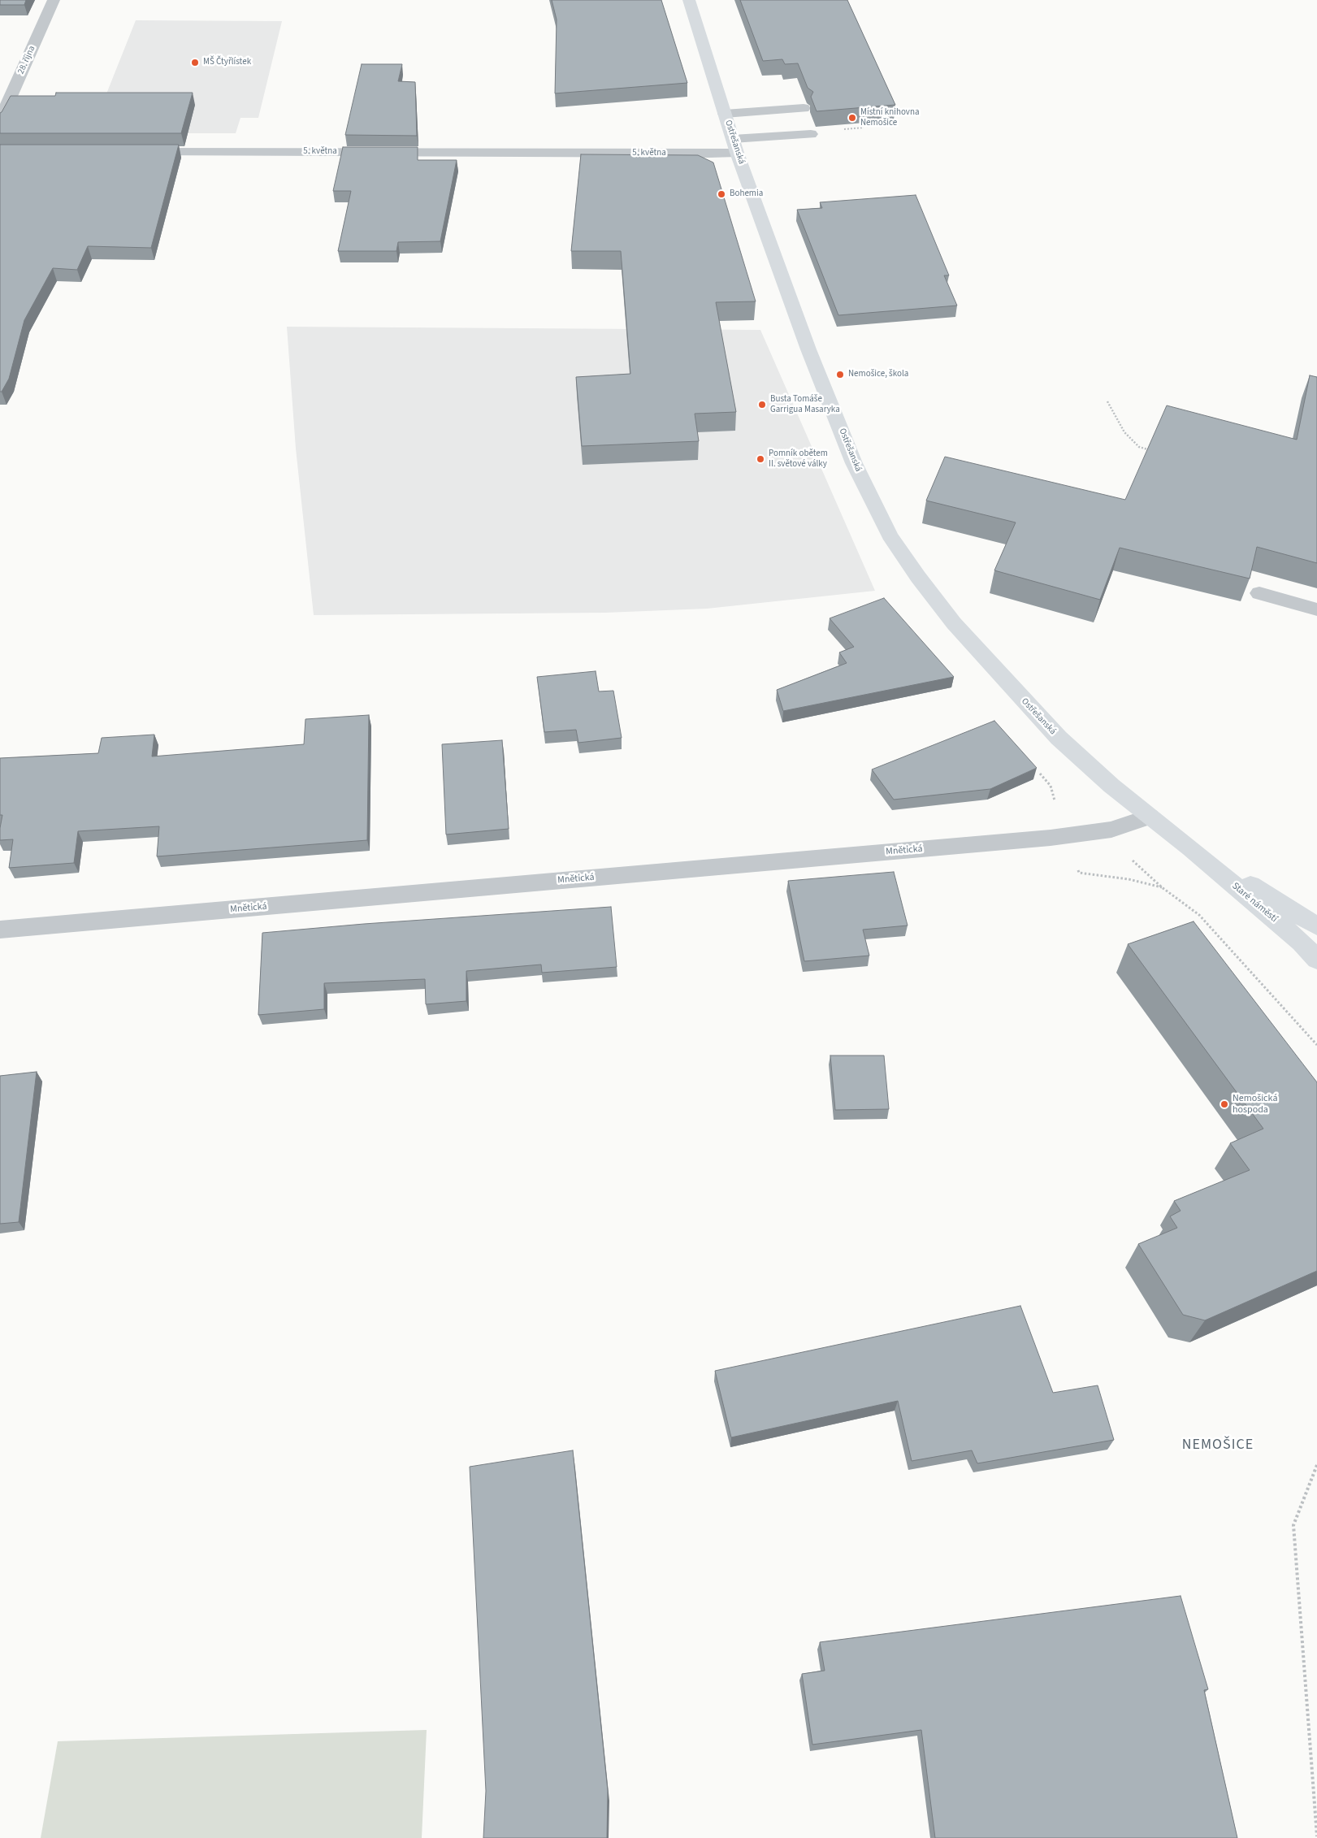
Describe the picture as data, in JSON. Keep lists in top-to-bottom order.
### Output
{
  "streets": {
    "street": [
      "28. října",
      "Ostřešanská",
      "5. května",
      "Mnětická",
      "Staré náměstí"
    ]
  },
  "crossings": [
    ["Ostřešanská", "5. května"],
    ["Ostřešanská", "Mnětická"],
    ["Ostřešanská", "Staré náměstí"],
    ["Mnětická", "Staré náměstí"]
  ],
  "districts": ["NEMOŠICE"],
  "places": [
    "MŠ Čtyřlístek",
    "Místní knihovna Nemošice",
    "Bohemia",
    "Nemošice, škola",
    "Busta Tomáše Garrigua Masaryka",
    "Pomník obětem II. světové války",
    "Nemošická hospoda"
  ]
}
